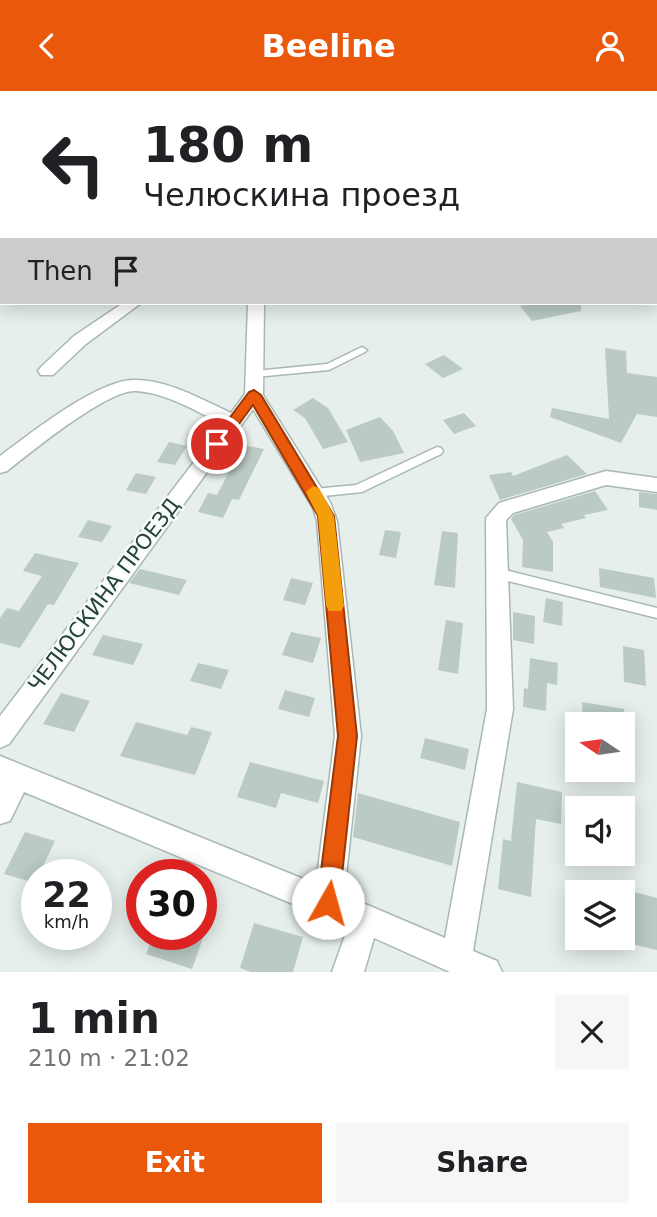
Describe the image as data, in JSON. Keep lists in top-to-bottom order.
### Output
{
  "streets": {
    "street": ["ЧЕЛЮСКИНА ПРОЕЗД"]
  },
  "north": "left",
  "page": {
    "header": "Beeline",
    "turn": ["180 m", "Челюскина проезд"],
    "then": "Then",
    "speed": "22 km/h",
    "limit": "30",
    "heading": ["1 min", "210 m · 21:02"],
    "buttons": ["Exit", "Share"]
  }
}
